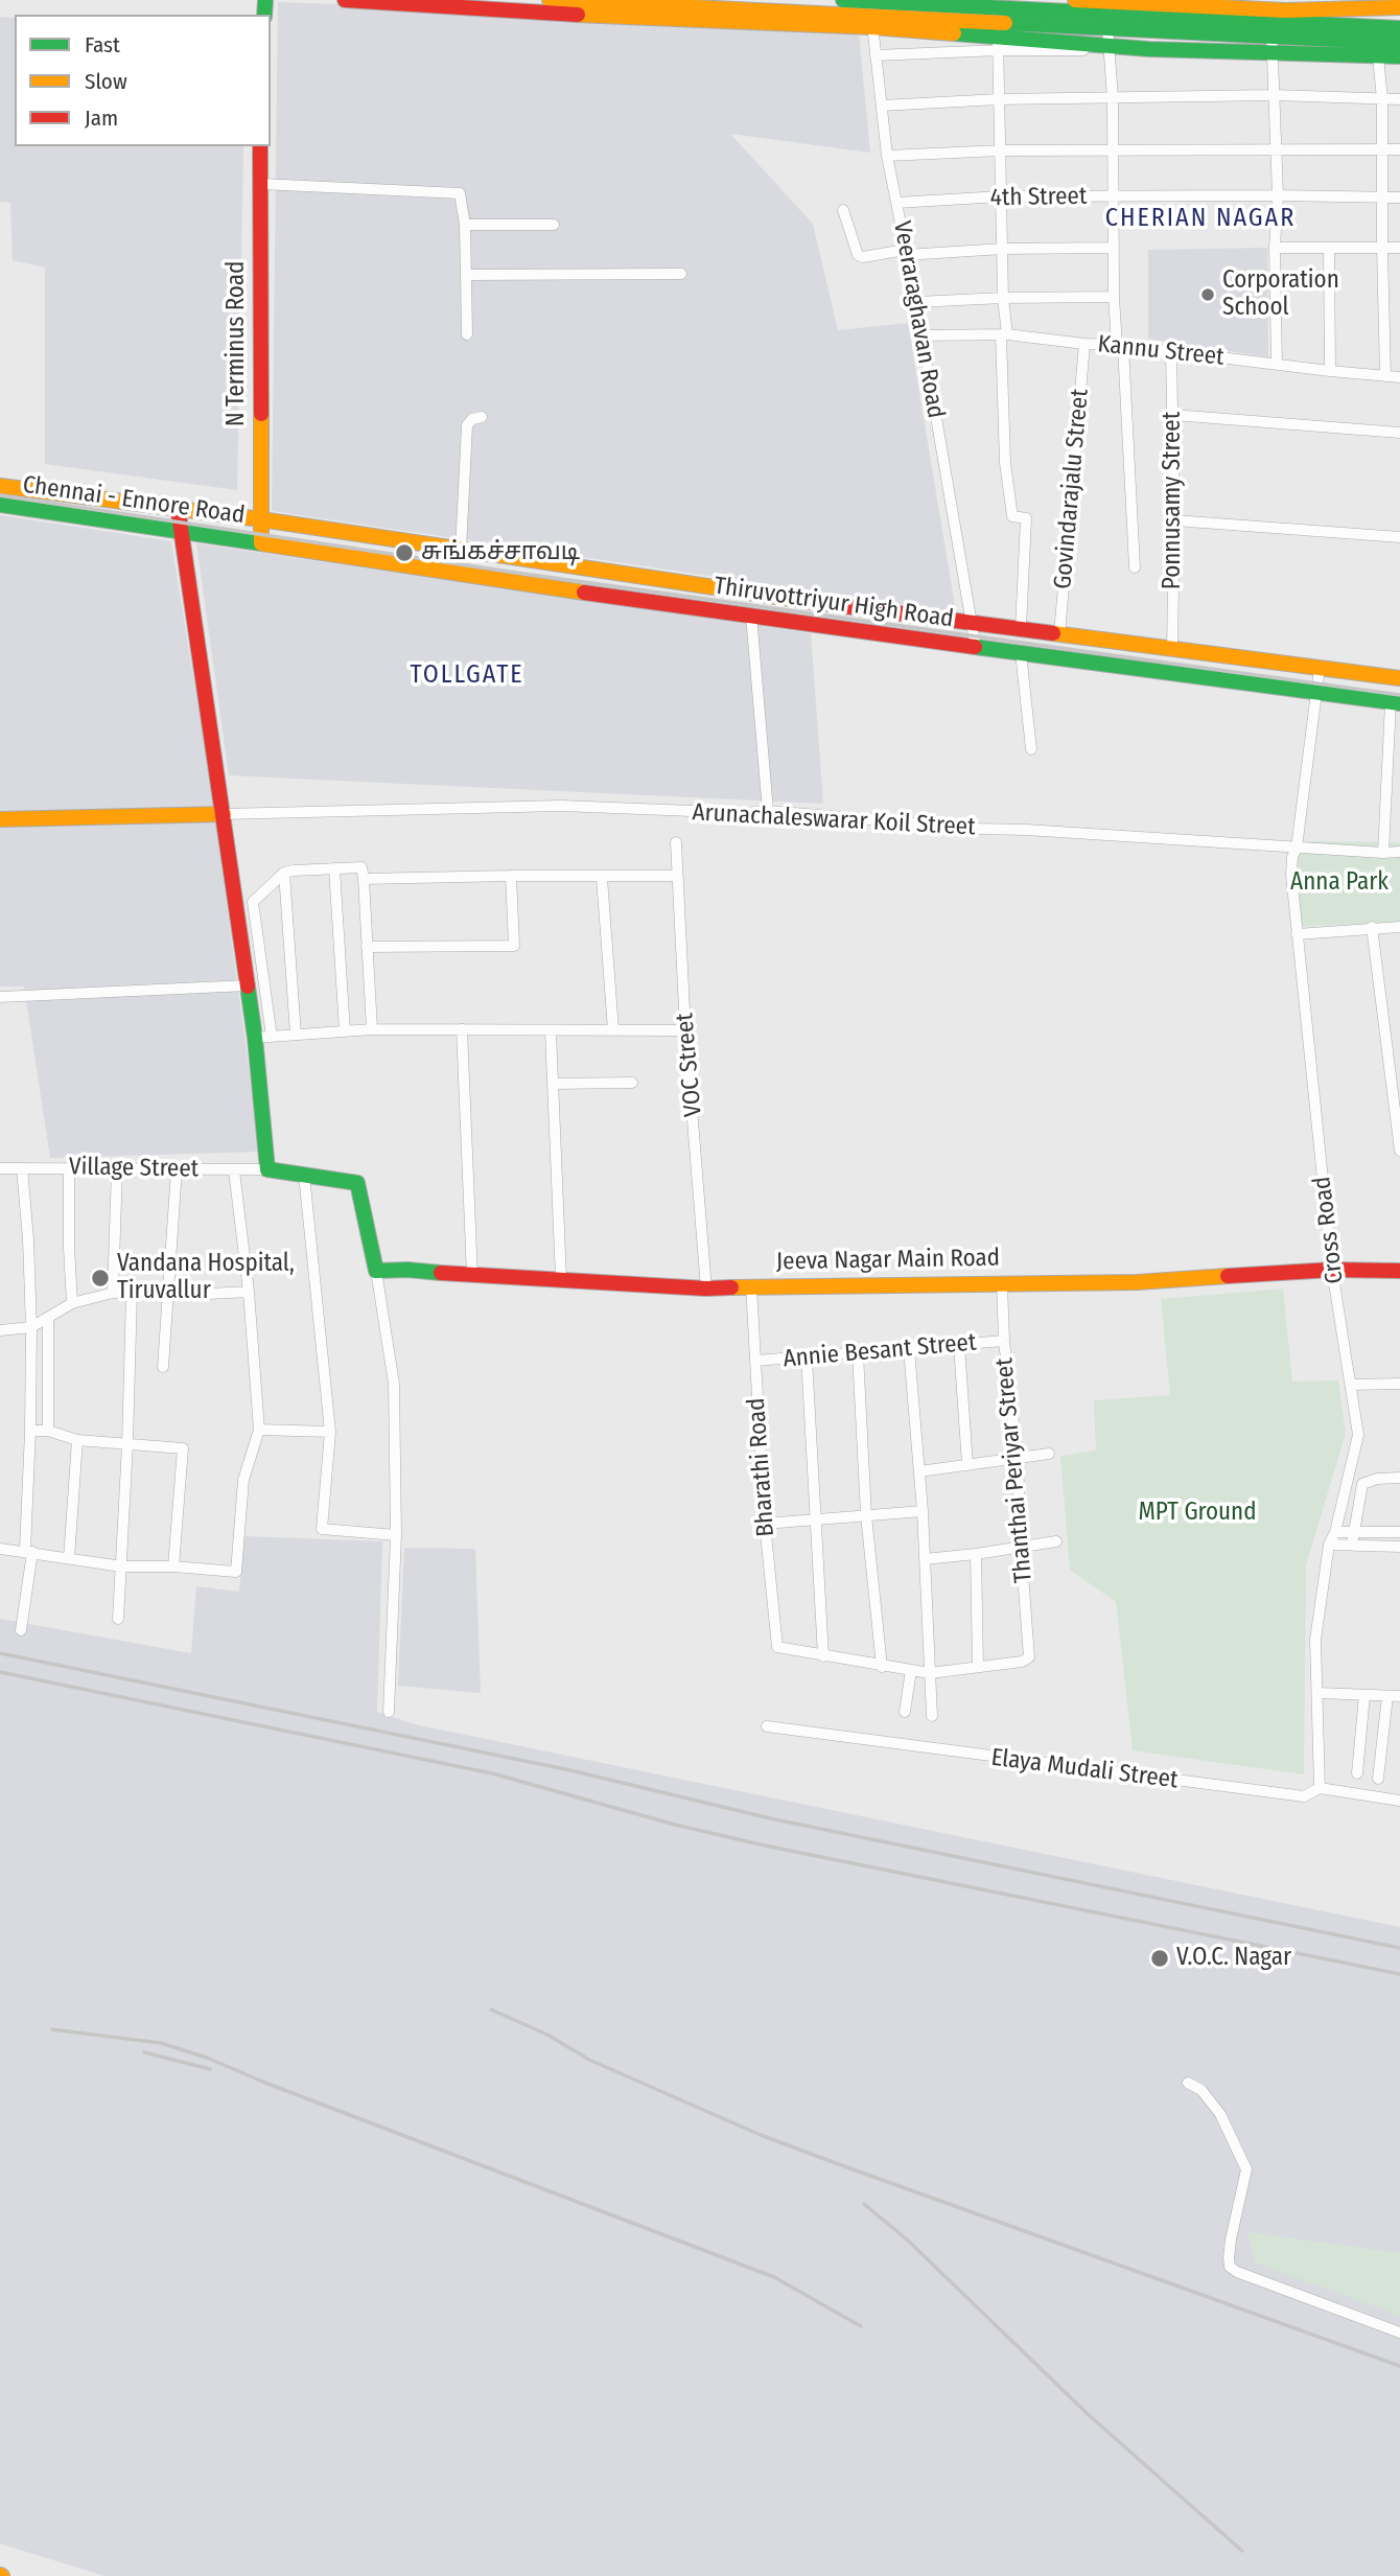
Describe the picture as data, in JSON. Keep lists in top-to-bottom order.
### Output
{
  "streets": {
    "main road": [
      "N Terminus Road",
      "Chennai - Ennore Road",
      "Thiruvottriyur High Road",
      "Jeeva Nagar Main Road"
    ],
    "street": [
      "4th Street",
      "Veeraraghavan Road",
      "Kannu Street",
      "Govindarajalu Street",
      "Ponnusamy Street",
      "Arunachaleswarar Koil Street",
      "VOC Street",
      "Village Street",
      "Cross Road",
      "Annie Besant Street",
      "Bharathi Road",
      "Thanthai Periyar Street",
      "Elaya Mudali Street"
    ]
  },
  "crossings": [
    ["4th Street", "Veeraraghavan Road"],
    ["Veeraraghavan Road", "Kannu Street"],
    ["Veeraraghavan Road", "Thiruvottriyur High Road"],
    ["N Terminus Road", "Chennai - Ennore Road"],
    ["N Terminus Road", "Thiruvottriyur High Road"],
    ["Kannu Street", "Govindarajalu Street"],
    ["Kannu Street", "Ponnusamy Street"],
    ["Govindarajalu Street", "Thiruvottriyur High Road"],
    ["Chennai - Ennore Road", "Thiruvottriyur High Road"],
    ["Ponnusamy Street", "Thiruvottriyur High Road"],
    ["Thiruvottriyur High Road", "Cross Road"],
    ["Arunachaleswarar Koil Street", "Cross Road"],
    ["VOC Street", "Jeeva Nagar Main Road"],
    ["Cross Road", "Jeeva Nagar Main Road"],
    ["Cross Road", "Elaya Mudali Street"],
    ["Jeeva Nagar Main Road", "Bharathi Road"],
    ["Jeeva Nagar Main Road", "Thanthai Periyar Street"],
    ["Annie Besant Street", "Bharathi Road"],
    ["Annie Besant Street", "Thanthai Periyar Street"]
  ],
  "districts": ["CHERIAN NAGAR", "TOLLGATE"],
  "parks": ["Anna Park", "MPT Ground"],
  "places": [
    "Corporation School",
    "சுங்கச்சாவடி",
    "Vandana Hospital, Tiruvallur",
    "V.O.C. Nagar"
  ],
  "legend": ["Fast", "Slow", "Jam"]
}
